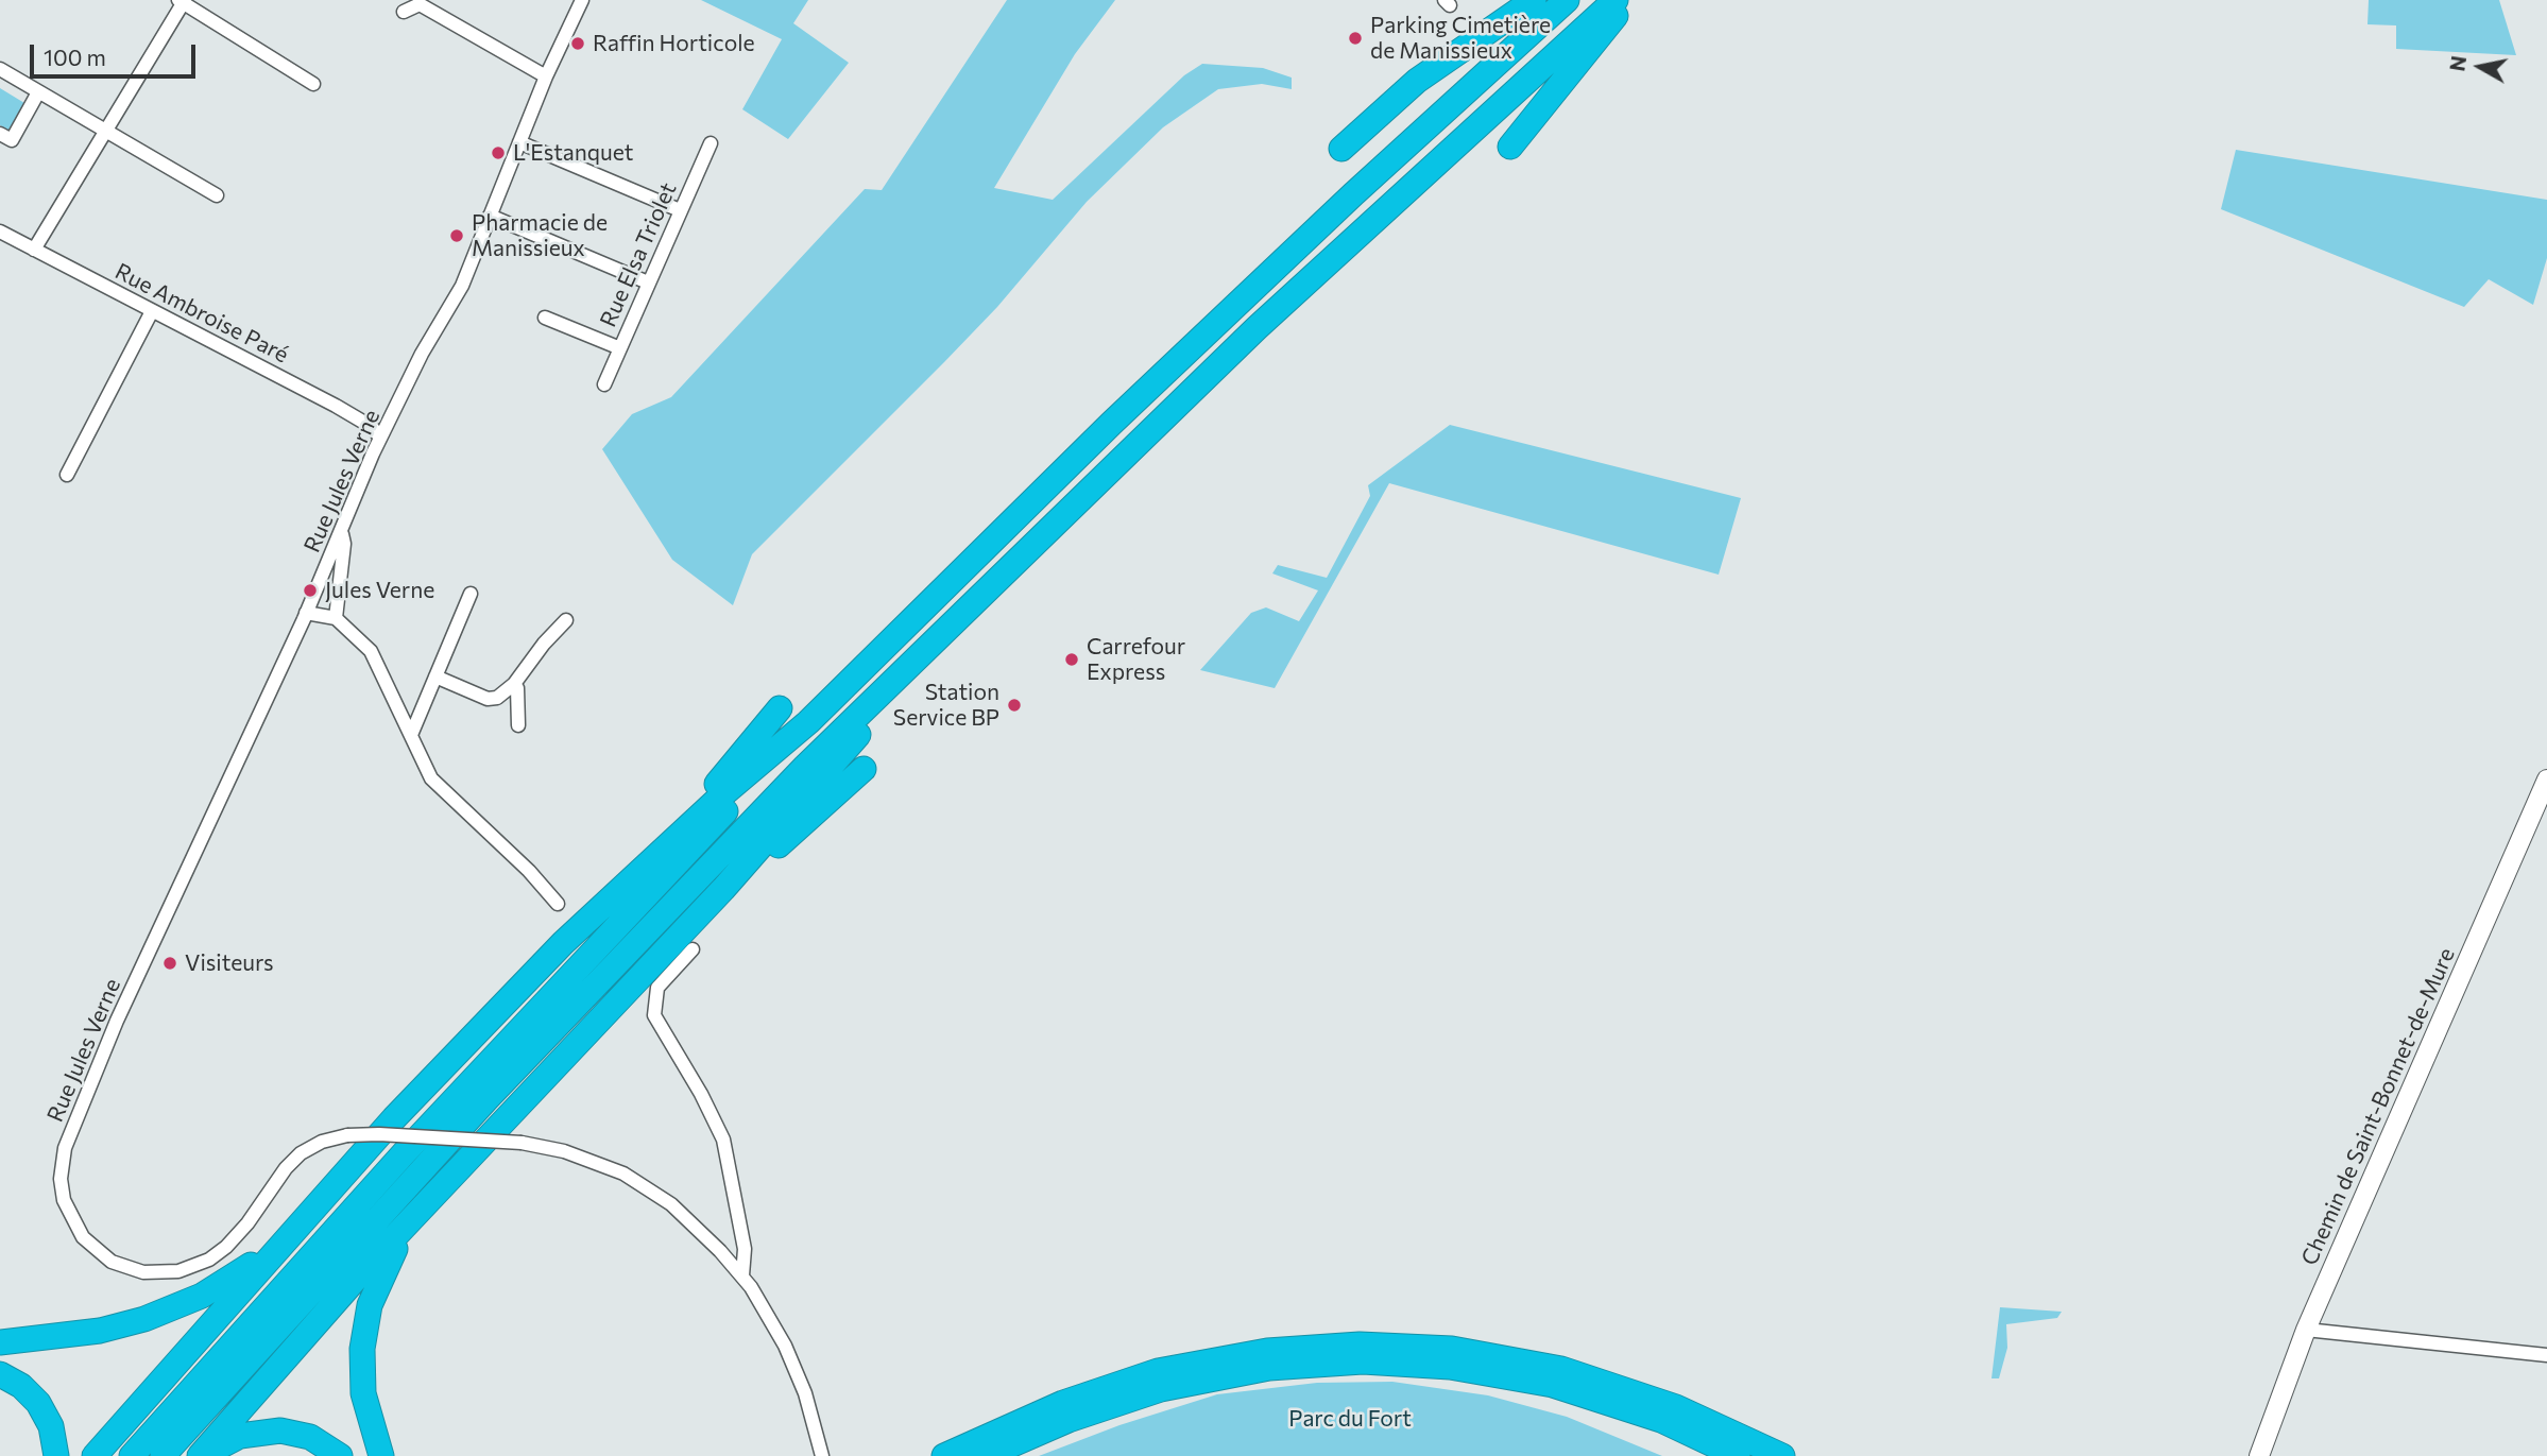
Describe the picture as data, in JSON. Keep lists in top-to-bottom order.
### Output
{
  "streets": {
    "street": [
      "Rue Elsa Triolet",
      "Rue Ambroise Paré",
      "Rue Jules Verne",
      "Chemin de Saint-Bonnet-de-Mure"
    ]
  },
  "crossings": [
    ["Rue Ambroise Paré", "Rue Jules Verne"]
  ],
  "parks": ["Parc du Fort"],
  "places": [
    "Parking Cimetière de Manissieux",
    "Raffin Horticole",
    "L'Estanquet",
    "Pharmacie de Manissieux",
    "Jules Verne",
    "Carrefour Express",
    "Station Service BP",
    "Visiteurs"
  ],
  "scale_bar": "100 m",
  "north": "left"
}
